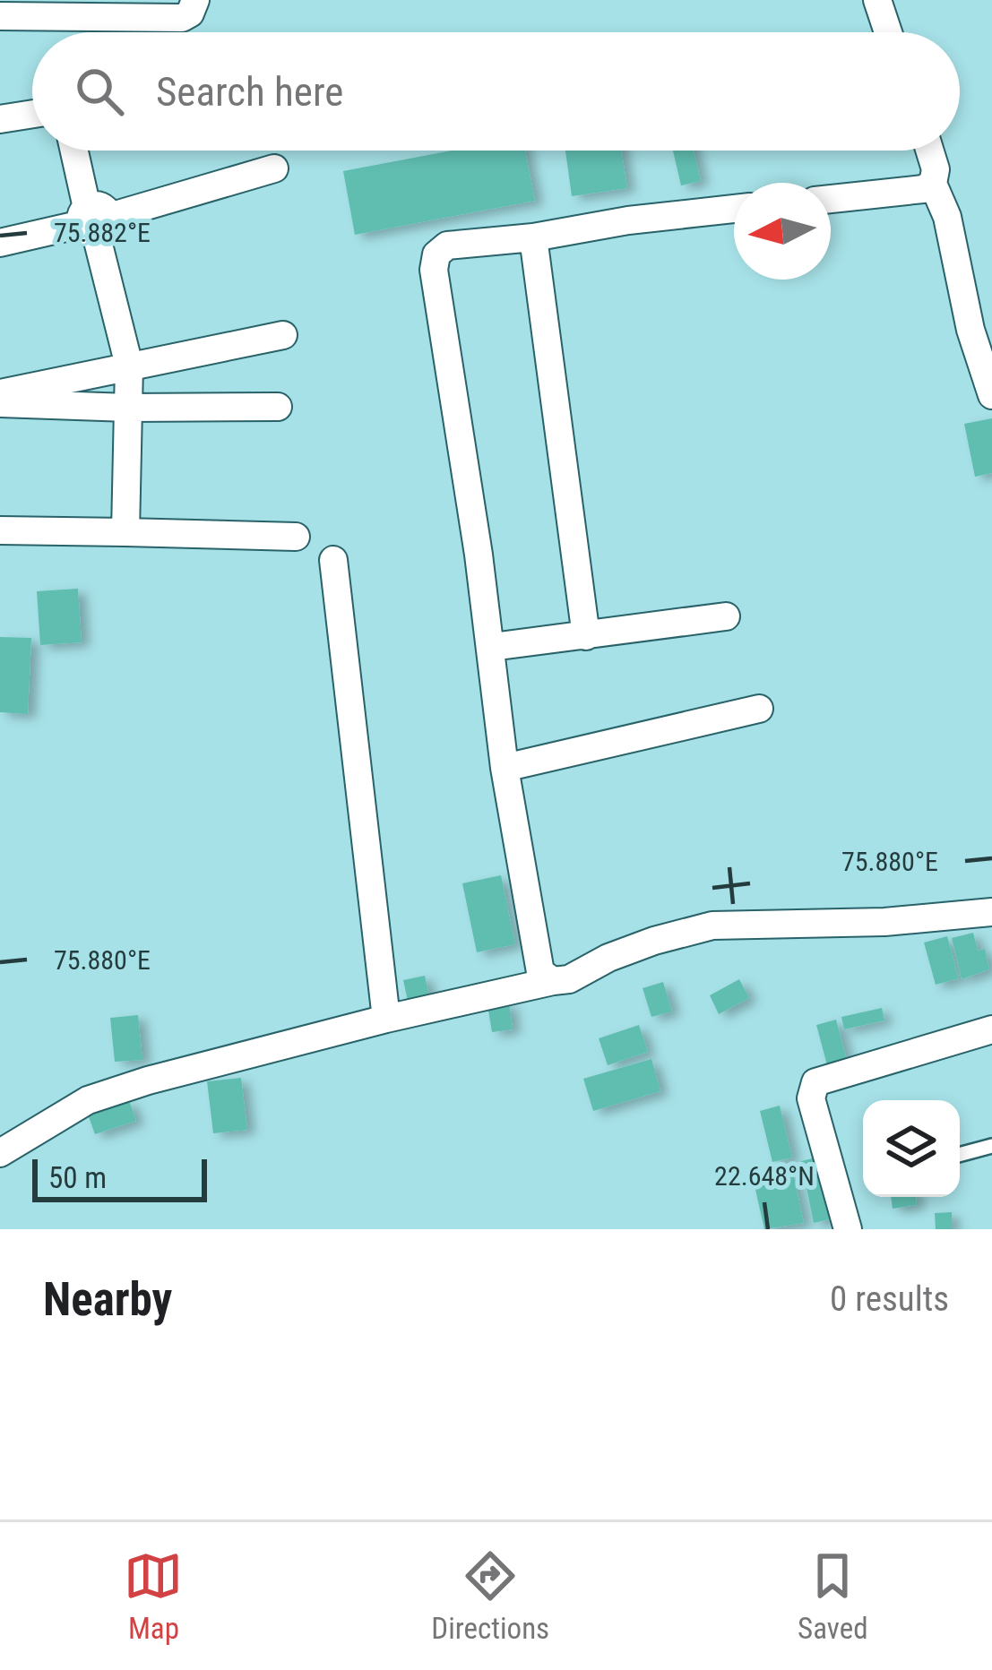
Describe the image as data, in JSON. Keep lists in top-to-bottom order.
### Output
{
  "scale_bar": "50 m",
  "north": "left",
  "page": {
    "search": "Search here",
    "scale": "50 m",
    "heading": ["Nearby", "0 results"],
    "nav": ["Map", "Directions", "Saved"]
  },
  "coordinates": ["75.882°E", "75.880°E", "22.648°N"]
}
